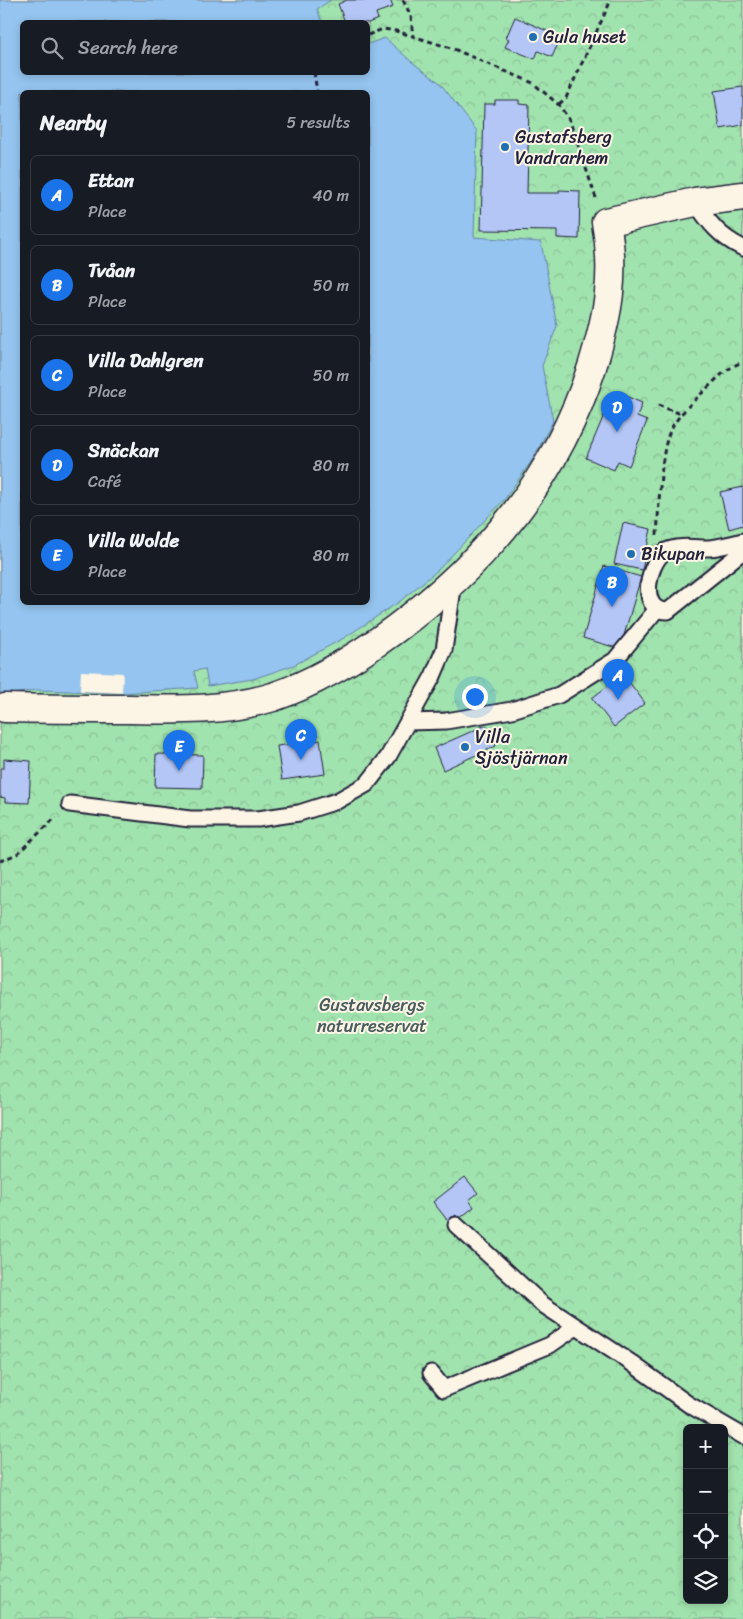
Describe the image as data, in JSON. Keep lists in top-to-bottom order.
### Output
{
  "parks": ["Gustavsbergs naturreservat"],
  "places": [
    "Gula huset",
    "Gustafsberg Vandrarhem",
    "Bikupan",
    "Villa Sjöstjärnan"
  ],
  "page": {
    "search": "Search here",
    "heading": ["Nearby", "5 results"],
    "list": [
      {
        "mark": "A",
        "name": "Ettan",
        "note": "Place",
        "value": "40 m"
      },
      {
        "mark": "B",
        "name": "Tvåan",
        "note": "Place",
        "value": "50 m"
      },
      {
        "mark": "C",
        "name": "Villa Dahlgren",
        "note": "Place",
        "value": "50 m"
      },
      {
        "mark": "D",
        "name": "Snäckan",
        "note": "Café",
        "value": "80 m"
      },
      {
        "mark": "E",
        "name": "Villa Wolde",
        "note": "Place",
        "value": "80 m"
      }
    ],
    "pins": [
      "D",
      "B",
      "A",
      "C",
      "E"
    ],
    "map_buttons": ["+", "−"]
  }
}
